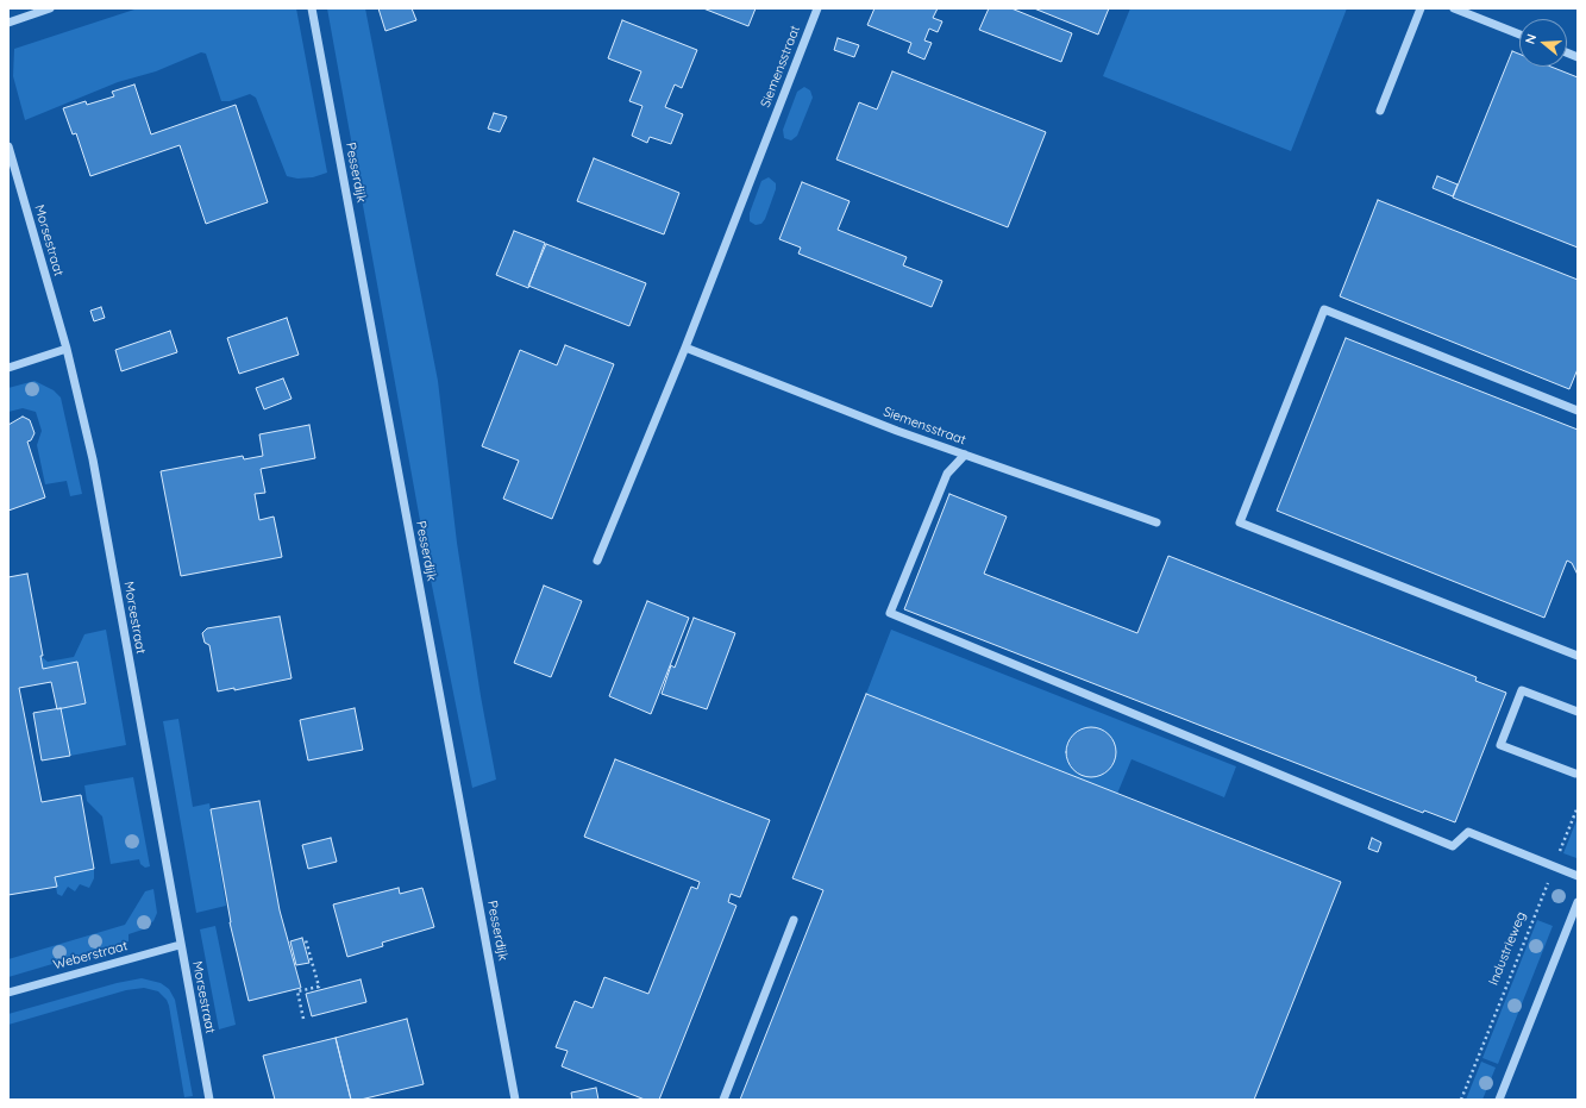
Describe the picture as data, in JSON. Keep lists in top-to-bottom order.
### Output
{
  "streets": {
    "street": [
      "Siemensstraat",
      "Pesserdijk",
      "Morsestraat",
      "Weberstraat"
    ],
    "path": ["Industrieweg"]
  },
  "crossings": [
    ["Morsestraat", "Weberstraat"]
  ],
  "north": "left"
}
